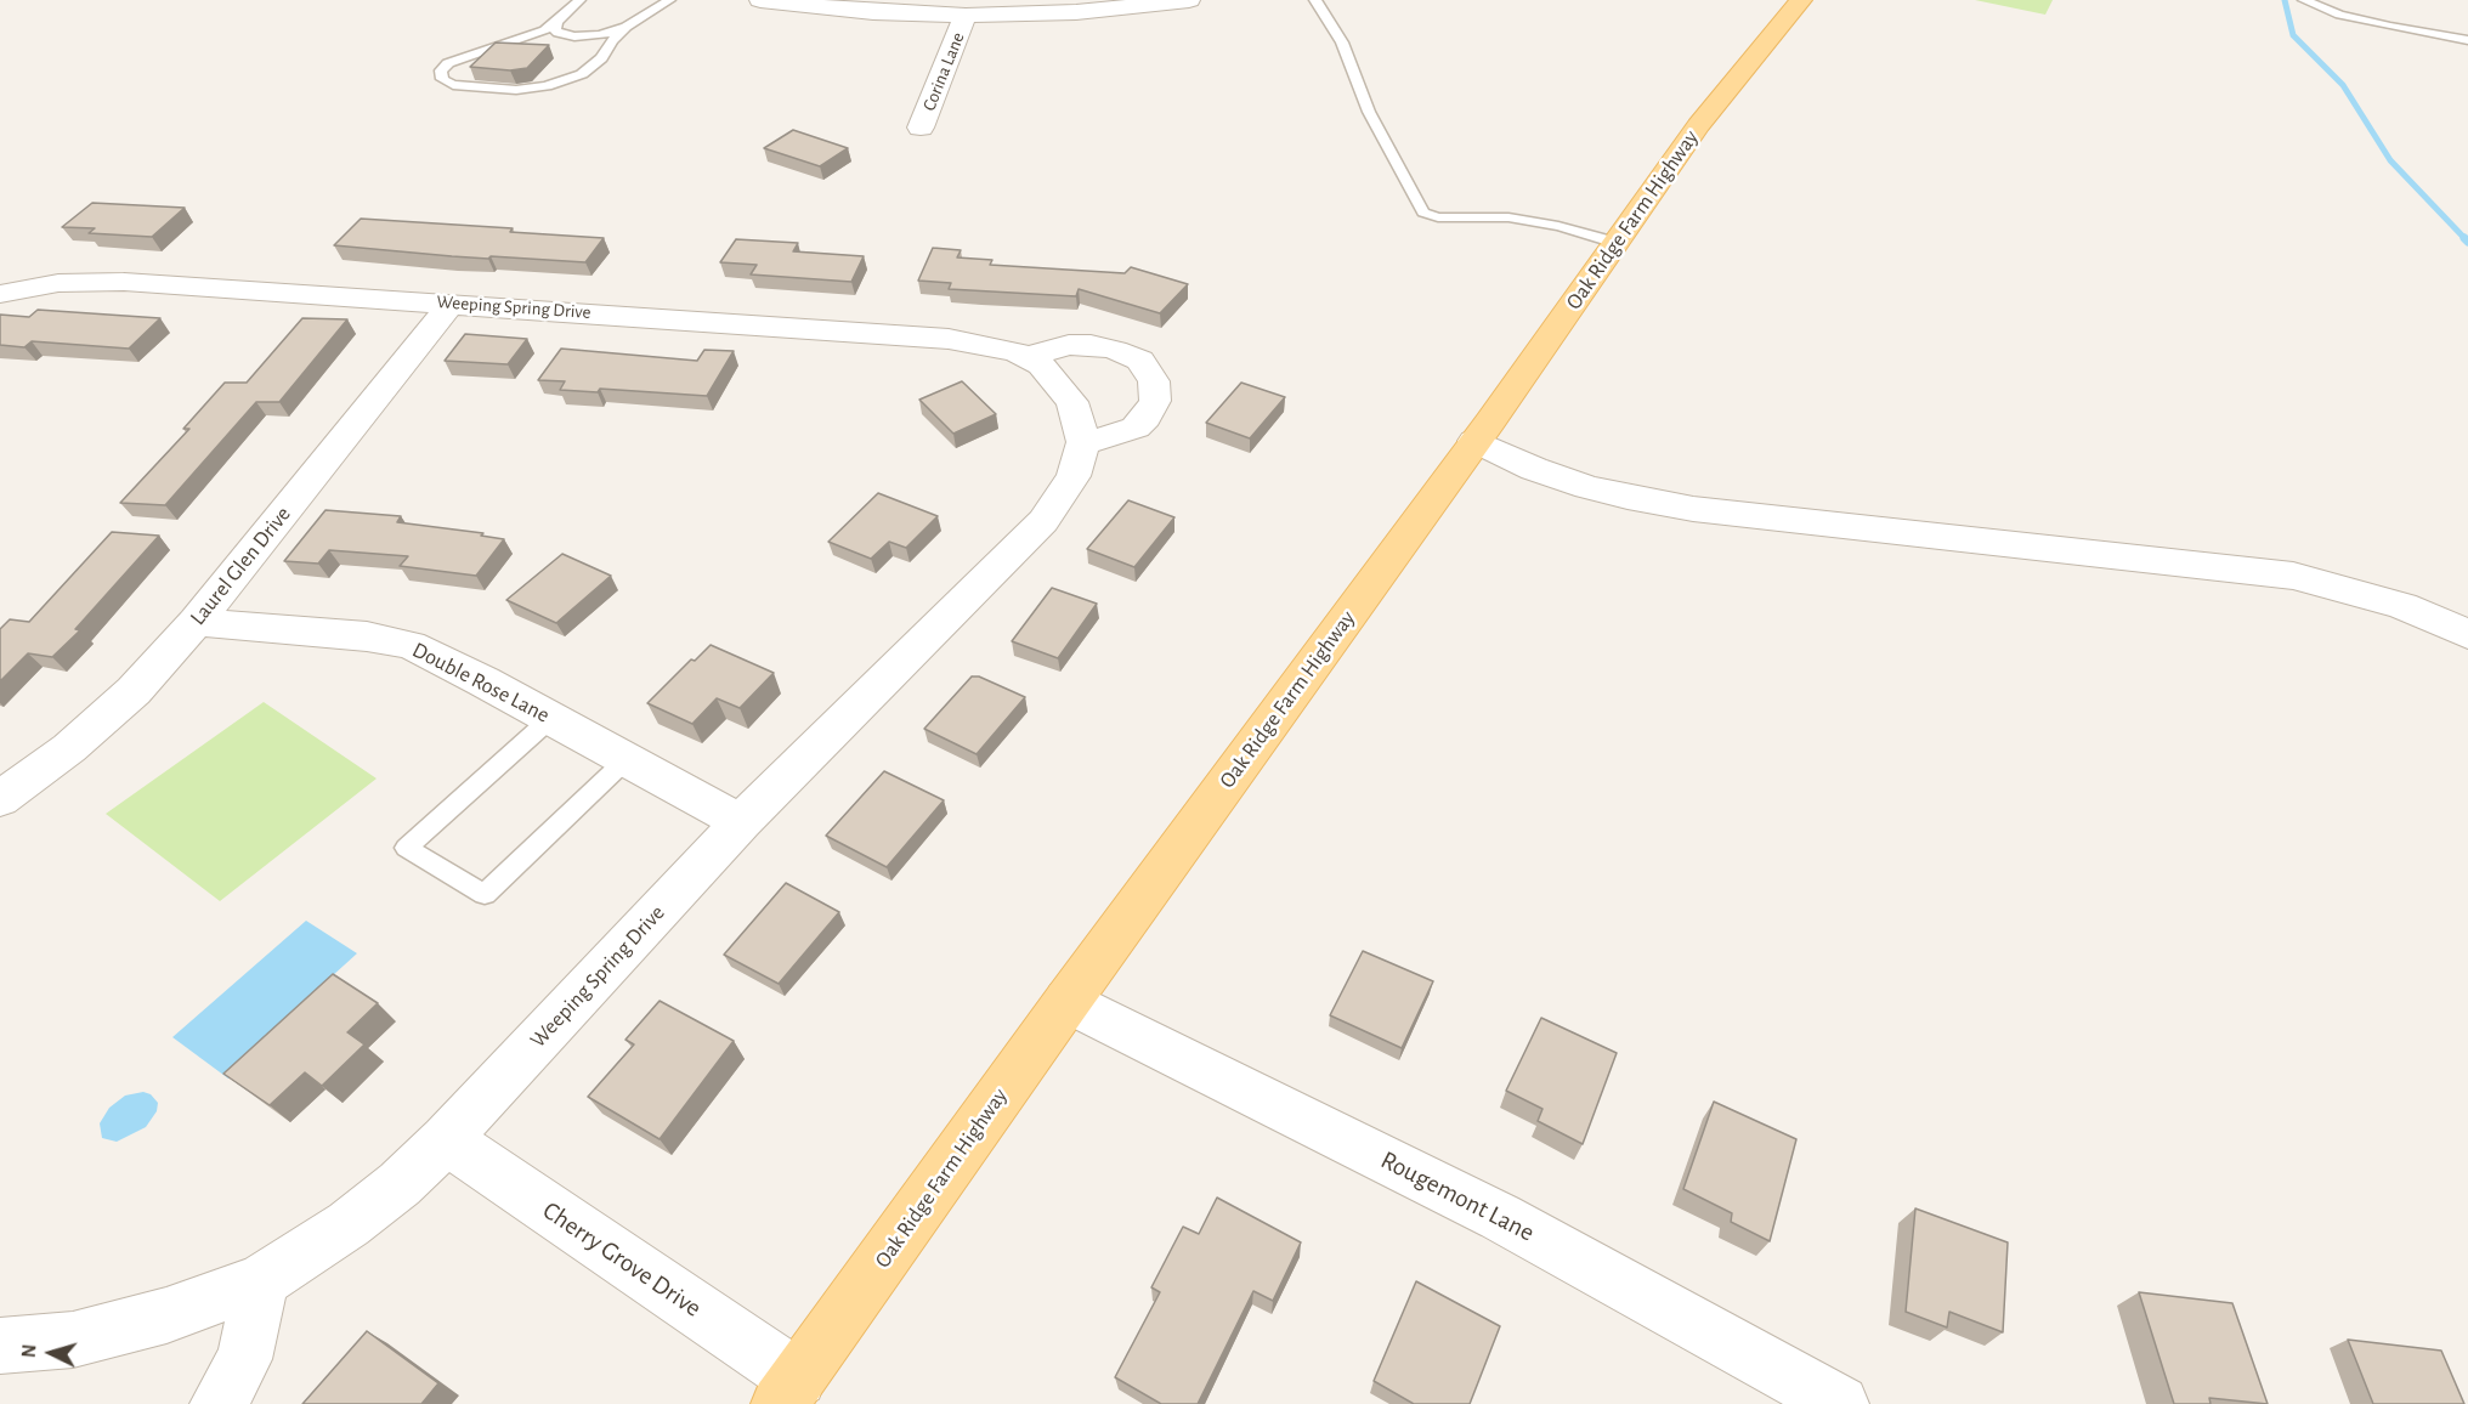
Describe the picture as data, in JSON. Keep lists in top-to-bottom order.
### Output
{
  "streets": {
    "main road": ["Oak Ridge Farm Highway"],
    "street": [
      "Corina Lane",
      "Weeping Spring Drive",
      "Laurel Glen Drive",
      "Double Rose Lane",
      "Rougemont Lane",
      "Cherry Grove Drive"
    ]
  },
  "crossings": [
    ["Oak Ridge Farm Highway", "Rougemont Lane"],
    ["Oak Ridge Farm Highway", "Cherry Grove Drive"],
    ["Weeping Spring Drive", "Laurel Glen Drive"],
    ["Weeping Spring Drive", "Double Rose Lane"],
    ["Weeping Spring Drive", "Cherry Grove Drive"],
    ["Laurel Glen Drive", "Double Rose Lane"]
  ],
  "north": "left"
}
